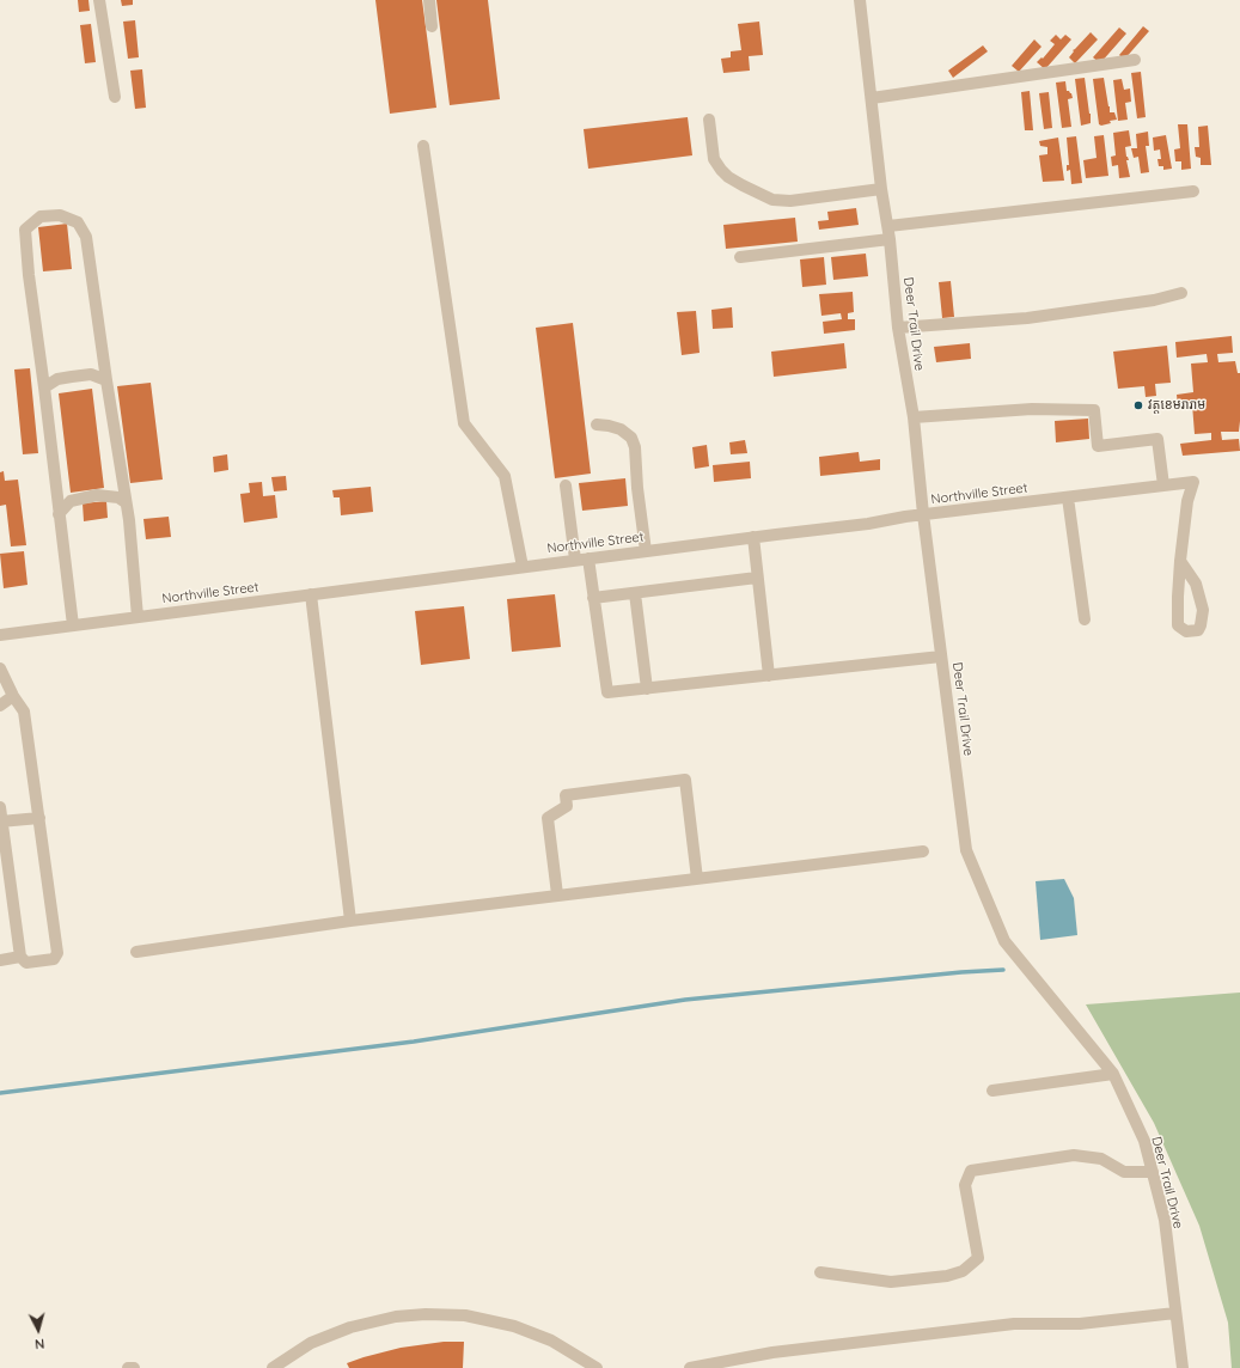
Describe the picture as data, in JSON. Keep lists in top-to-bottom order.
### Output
{
  "streets": {
    "street": ["Deer Trail Drive", "Northville Street"]
  },
  "crossings": [
    ["Deer Trail Drive", "Northville Street"]
  ],
  "places": ["វត្តខេមរារាម"],
  "north": "bottom"
}
